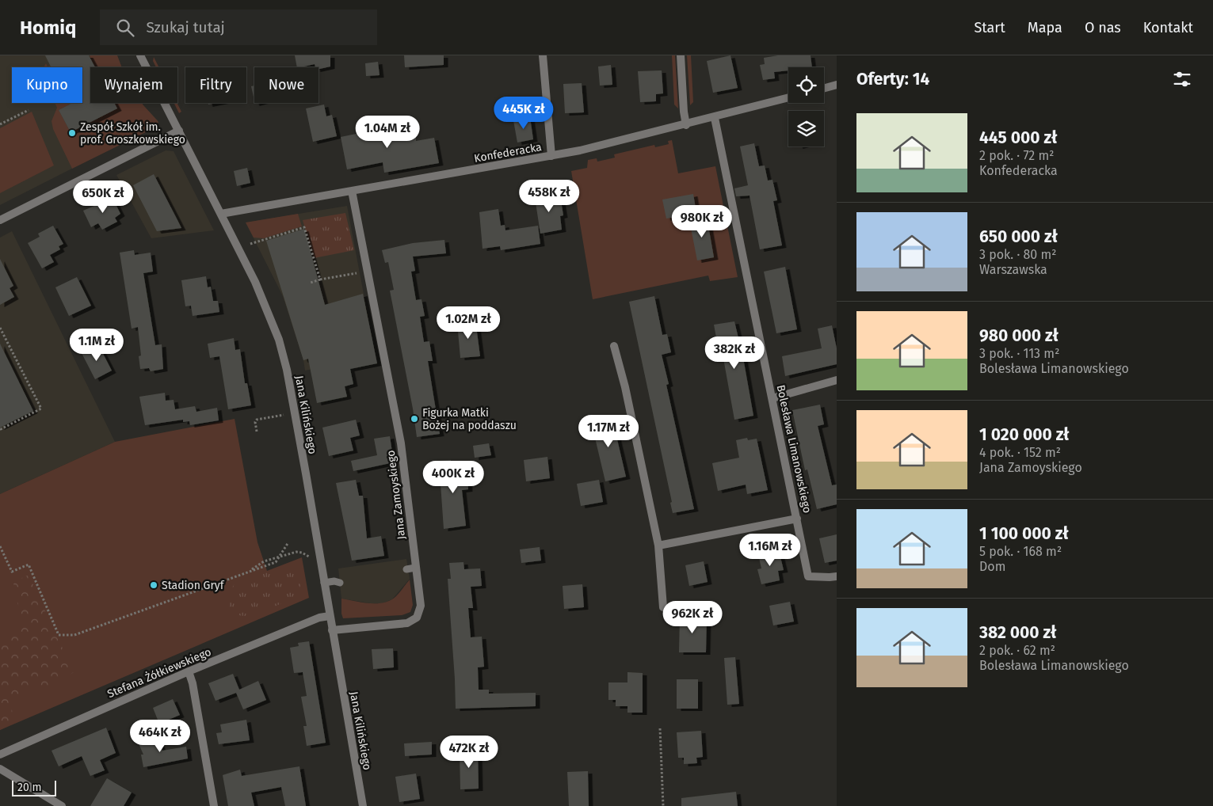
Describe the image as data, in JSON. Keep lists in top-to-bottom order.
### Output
{
  "streets": {
    "street": [
      "Konfederacka",
      "Jana Kilińskiego",
      "Bolesława Limanowskiego",
      "Jana Zamoyskiego",
      "Stefana Żółkiewskiego"
    ]
  },
  "crossings": [
    ["Konfederacka", "Jana Kilińskiego"],
    ["Konfederacka", "Bolesława Limanowskiego"],
    ["Konfederacka", "Jana Zamoyskiego"],
    ["Jana Kilińskiego", "Jana Zamoyskiego"],
    ["Jana Kilińskiego", "Stefana Żółkiewskiego"]
  ],
  "places": ["Zespół Szkół im. prof. Groszkowskiego", "Figurka Matki Bożej na poddaszu", "Stadion Gryf"],
  "scale_bar": "20 m",
  "page": {
    "header": "Homiq",
    "search": "Szukaj tutaj",
    "nav": [
      "Start",
      "Mapa",
      "O nas",
      "Kontakt"
    ],
    "heading": "Oferty: 14",
    "chip": [
      "Kupno",
      "Wynajem",
      "Filtry",
      "Nowe"
    ],
    "price": [
      "445K zł",
      "1.04M zł",
      "458K zł",
      "650K zł",
      "980K zł",
      "1.02M zł",
      "1.1M zł",
      "382K zł",
      "1.17M zł",
      "400K zł",
      "1.16M zł",
      "962K zł",
      "464K zł",
      "472K zł"
    ],
    "list": [
      {
        "name": "445 000 zł",
        "note": "2 pok. · 72 m² · Konfederacka"
      },
      {
        "name": "650 000 zł",
        "note": "3 pok. · 80 m² · Warszawska"
      },
      {
        "name": "980 000 zł",
        "note": "3 pok. · 113 m² · Bolesława Limanowskiego"
      },
      {
        "name": "1 020 000 zł",
        "note": "4 pok. · 152 m² · Jana Zamoyskiego"
      },
      {
        "name": "1 100 000 zł",
        "note": "5 pok. · 168 m² · Dom"
      },
      {
        "name": "382 000 zł",
        "note": "2 pok. · 62 m² · Bolesława Limanowskiego"
      }
    ],
    "scale": "20 m"
  }
}
